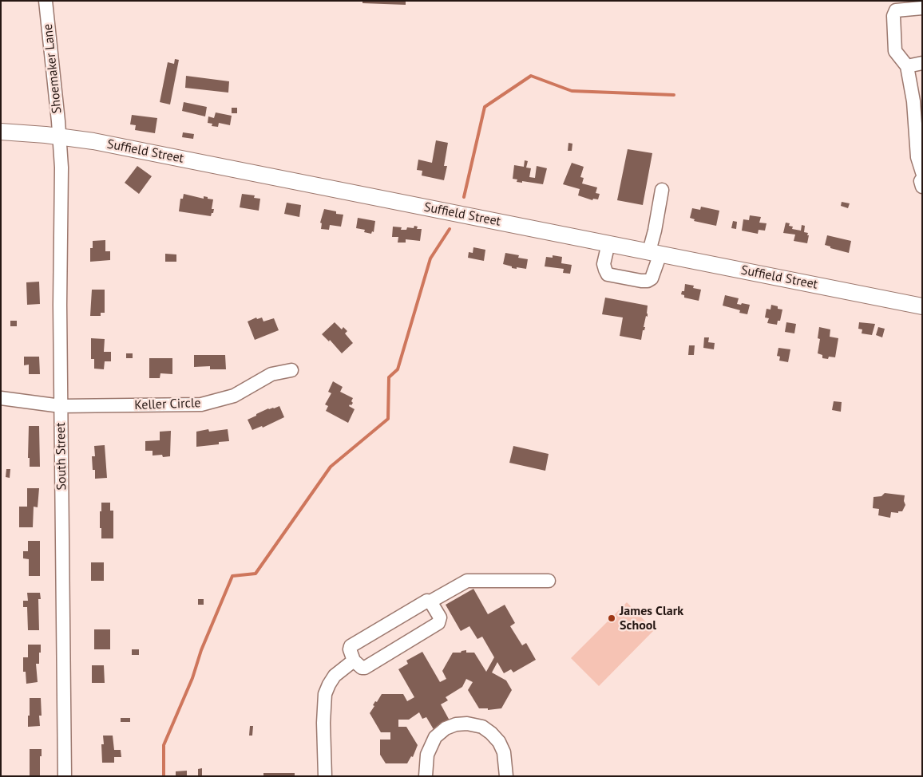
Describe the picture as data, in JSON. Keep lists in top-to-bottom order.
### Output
{
  "streets": {
    "main road": ["Suffield Street"],
    "street": ["Shoemaker Lane", "Keller Circle", "South Street"]
  },
  "crossings": [
    ["Shoemaker Lane", "Suffield Street"],
    ["Shoemaker Lane", "South Street"],
    ["Suffield Street", "South Street"],
    ["Keller Circle", "South Street"]
  ],
  "places": ["James Clark School"]
}
